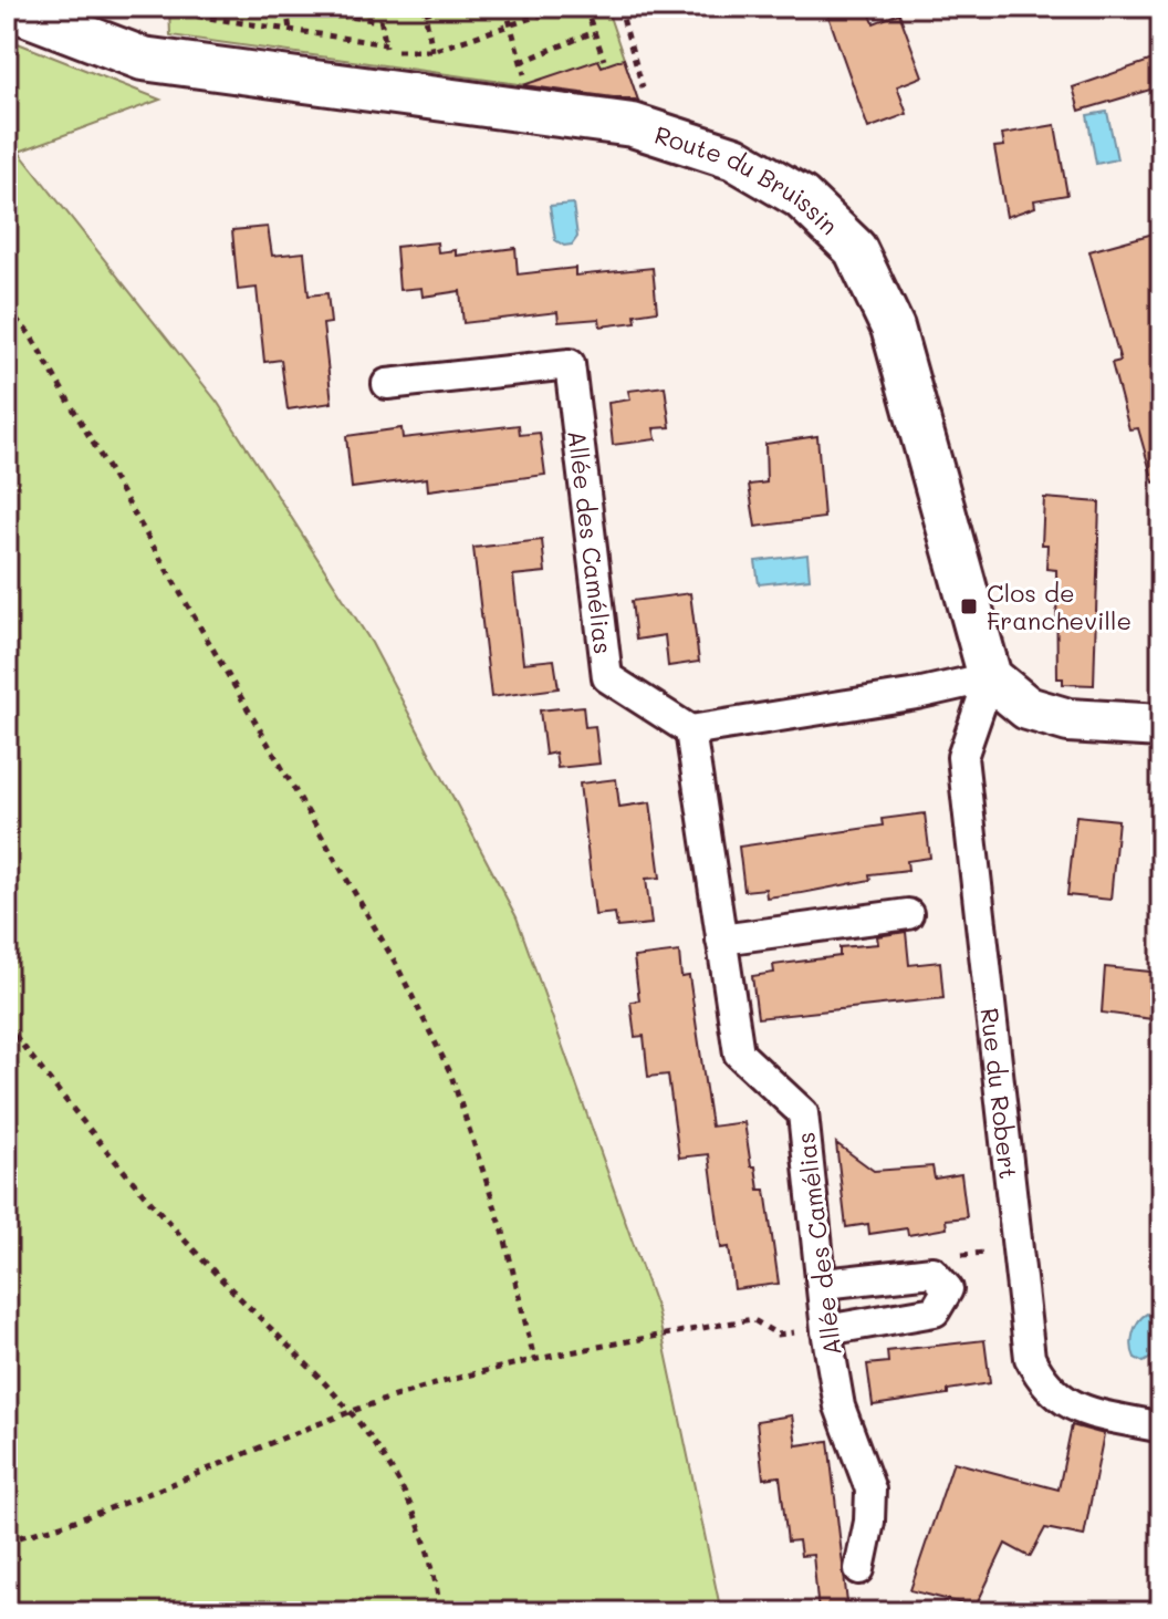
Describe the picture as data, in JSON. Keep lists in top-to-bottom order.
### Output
{
  "streets": {
    "street": ["Route du Bruissin", "Allée des Camélias", "Rue du Robert"]
  },
  "crossings": [
    ["Route du Bruissin", "Rue du Robert"]
  ],
  "places": {
    "transit": ["Clos de Francheville"]
  }
}
